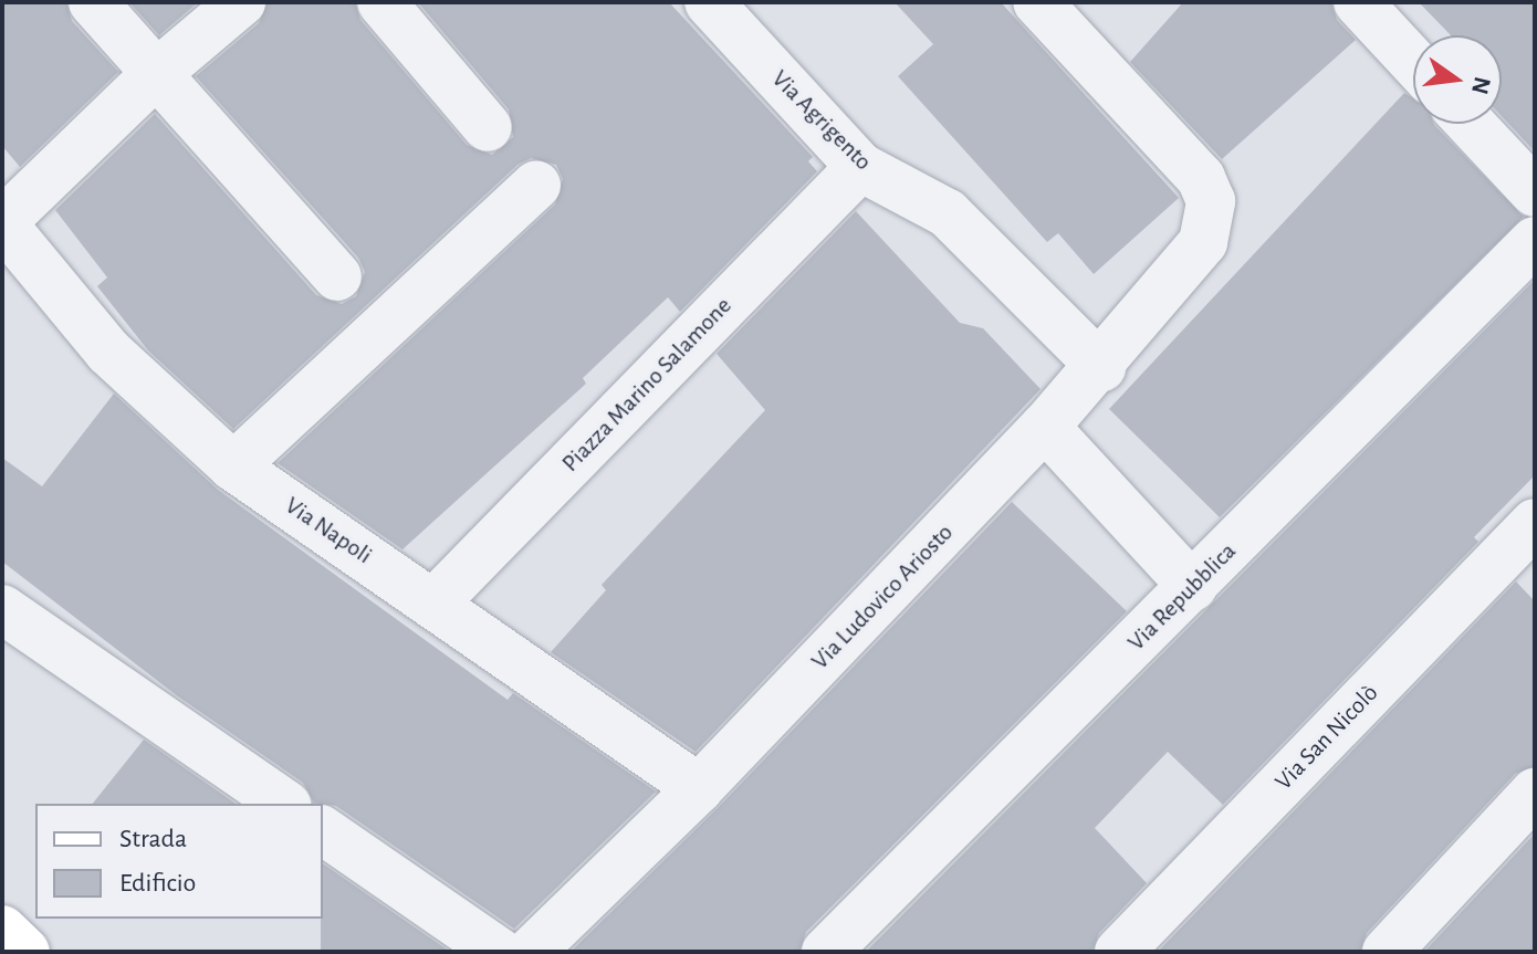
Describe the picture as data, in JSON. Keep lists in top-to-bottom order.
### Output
{
  "streets": {
    "street": [
      "Via Agrigento",
      "Piazza Marino Salamone",
      "Via Napoli",
      "Via Ludovico Ariosto",
      "Via Repubblica",
      "Via San Nicolò"
    ]
  },
  "crossings": [
    ["Via Agrigento", "Piazza Marino Salamone"],
    ["Via Agrigento", "Via Ludovico Ariosto"],
    ["Piazza Marino Salamone", "Via Napoli"],
    ["Via Napoli", "Via Ludovico Ariosto"]
  ],
  "legend": ["Strada", "Edificio"],
  "north": "right"
}
